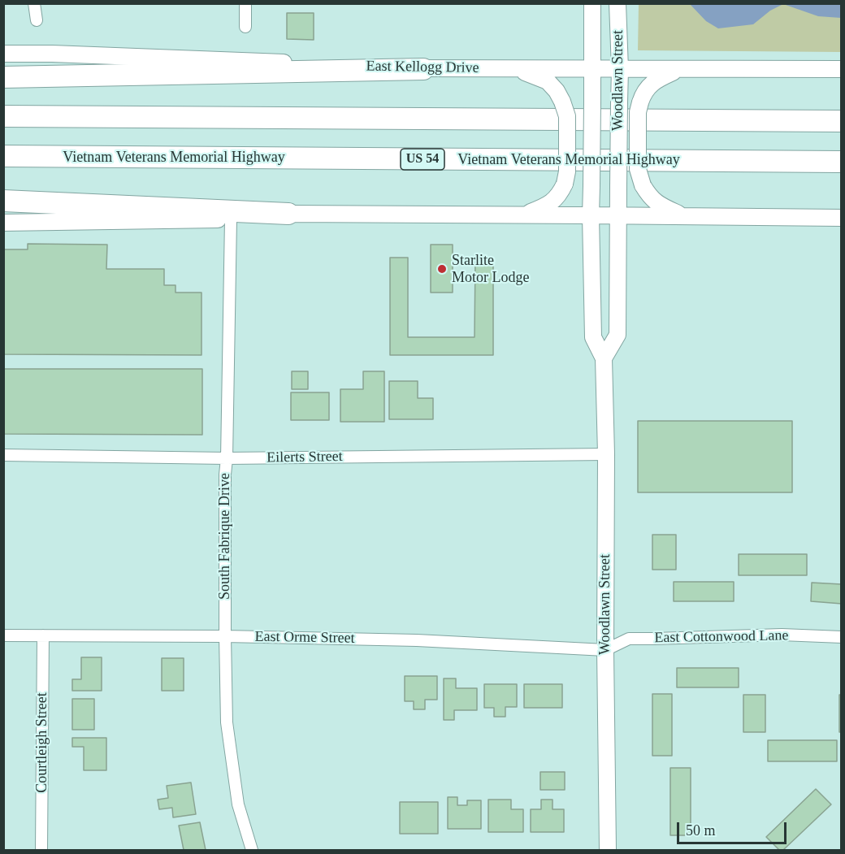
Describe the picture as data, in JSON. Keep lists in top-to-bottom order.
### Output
{
  "streets": {
    "highway": ["Vietnam Veterans Memorial Highway", "US 54"],
    "main road": ["East Kellogg Drive", "Woodlawn Street"],
    "street": [
      "Eilerts Street",
      "South Fabrique Drive",
      "East Cottonwood Lane",
      "East Orme Street",
      "Courtleigh Street"
    ]
  },
  "crossings": [
    ["East Kellogg Drive", "Woodlawn Street"],
    ["Woodlawn Street", "Eilerts Street"],
    ["Woodlawn Street", "East Cottonwood Lane"],
    ["Woodlawn Street", "East Orme Street"],
    ["Eilerts Street", "South Fabrique Drive"],
    ["South Fabrique Drive", "East Orme Street"],
    ["East Cottonwood Lane", "East Orme Street"],
    ["East Orme Street", "Courtleigh Street"]
  ],
  "places": ["Starlite Motor Lodge"],
  "scale_bar": "50 m"
}
